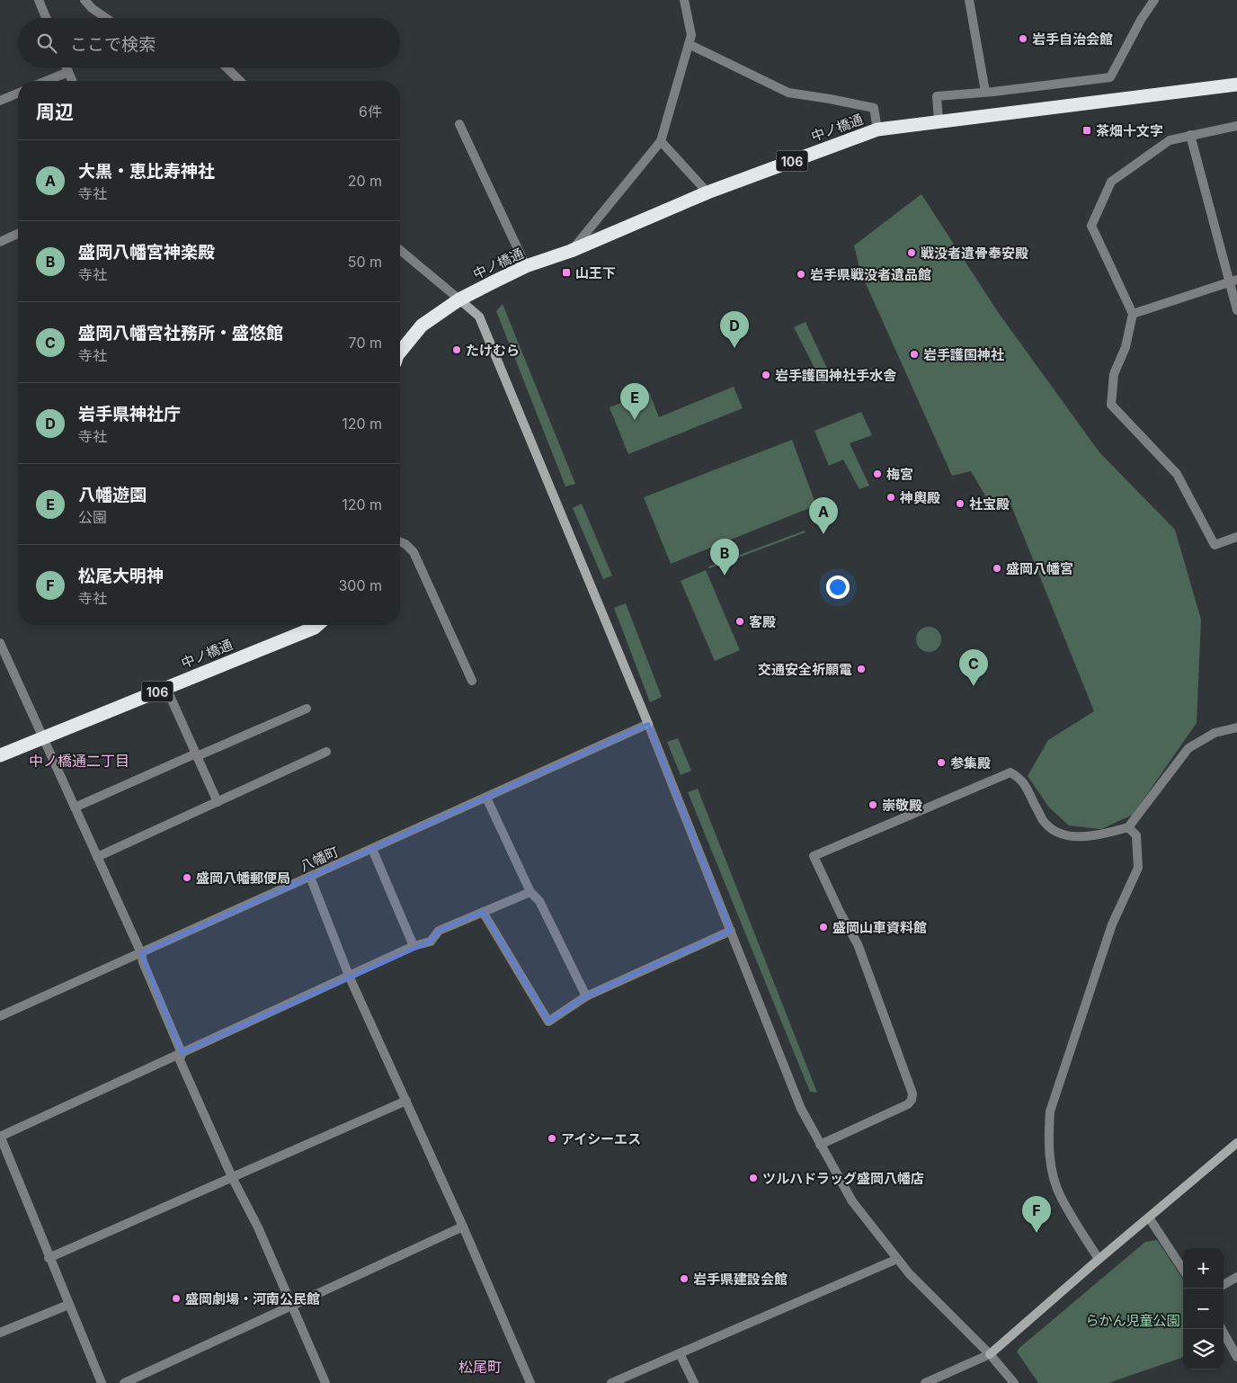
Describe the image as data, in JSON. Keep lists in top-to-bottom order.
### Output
{
  "streets": {
    "highway": ["中ノ橋通", "106"],
    "street": ["八幡町"]
  },
  "districts": ["中ノ橋通二丁目", "松尾町"],
  "parks": ["らかん児童公園"],
  "places": {
    "other": [
      "岩手自治会館",
      "戦没者遺骨奉安殿",
      "岩手県戦没者遺品館",
      "たけむら",
      "岩手護国神社",
      "岩手護国神社手水舎",
      "梅宮",
      "神輿殿",
      "社宝殿",
      "盛岡八幡宮",
      "客殿",
      "交通安全祈願電",
      "参集殿",
      "崇敬殿",
      "盛岡八幡郵便局",
      "盛岡山車資料館",
      "アイシーエス",
      "ツルハドラッグ盛岡八幡店",
      "岩手県建設会館",
      "盛岡劇場・河南公民館"
    ],
    "transit": ["茶畑十文字", "山王下"]
  },
  "page": {
    "search": "ここで検索",
    "heading": ["周辺", "6件"],
    "list": [
      {
        "mark": "A",
        "name": "大黒・恵比寿神社",
        "note": "寺社",
        "value": "20 m"
      },
      {
        "mark": "B",
        "name": "盛岡八幡宮神楽殿",
        "note": "寺社",
        "value": "50 m"
      },
      {
        "mark": "C",
        "name": "盛岡八幡宮社務所・盛悠館",
        "note": "寺社",
        "value": "70 m"
      },
      {
        "mark": "D",
        "name": "岩手県神社庁",
        "note": "寺社",
        "value": "120 m"
      },
      {
        "mark": "E",
        "name": "八幡遊園",
        "note": "公園",
        "value": "120 m"
      },
      {
        "mark": "F",
        "name": "松尾大明神",
        "note": "寺社",
        "value": "300 m"
      }
    ],
    "pins": [
      "D",
      "E",
      "A",
      "B",
      "C",
      "F"
    ],
    "map_buttons": ["+", "−"]
  }
}
